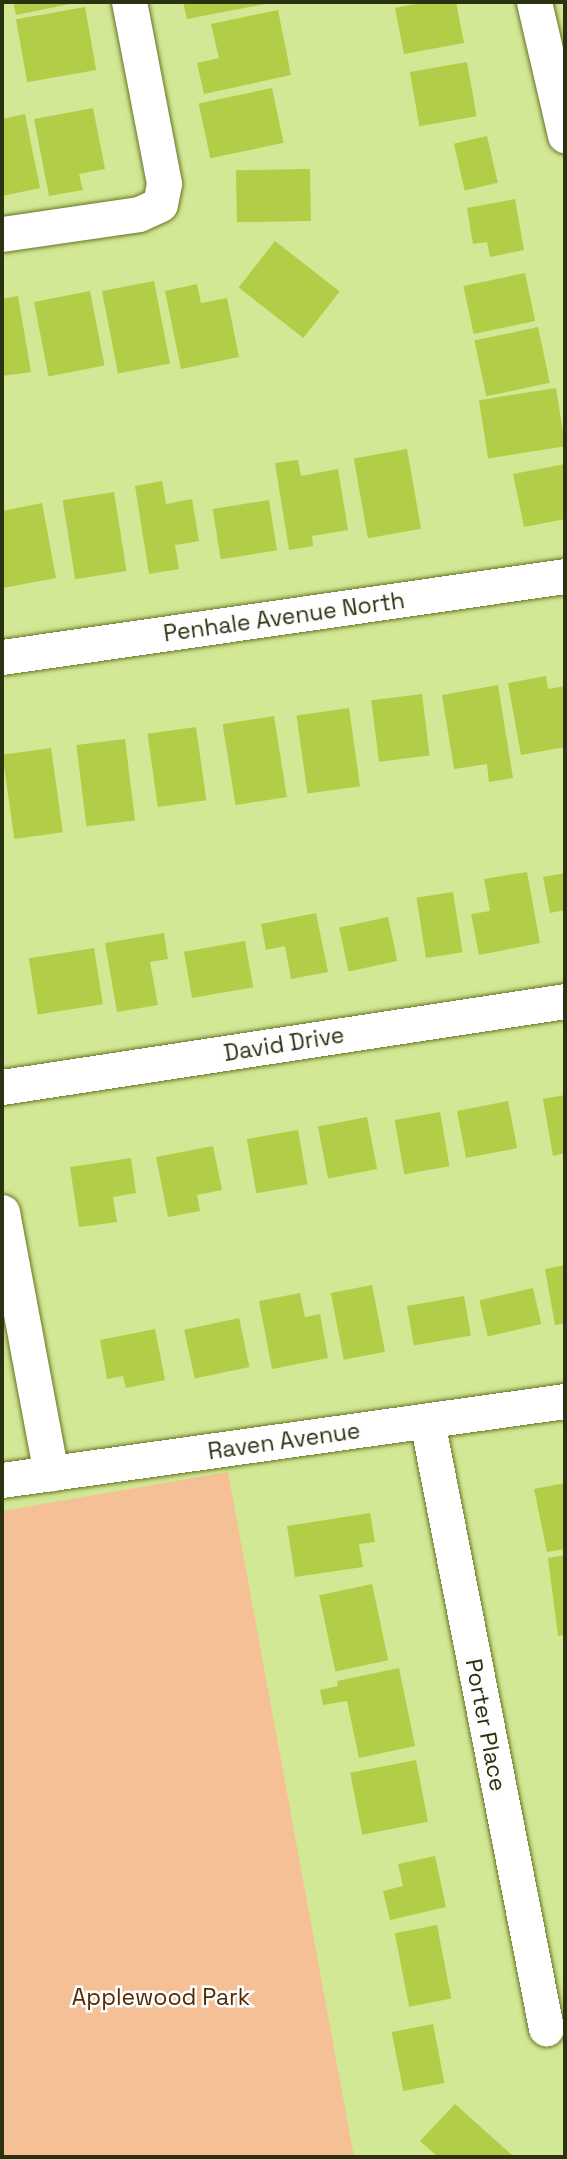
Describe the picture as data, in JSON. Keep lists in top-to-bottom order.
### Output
{
  "streets": {
    "street": [
      "Penhale Avenue North",
      "David Drive",
      "Raven Avenue",
      "Porter Place"
    ]
  },
  "crossings": [
    ["Raven Avenue", "Porter Place"]
  ],
  "parks": ["Applewood Park"]
}
